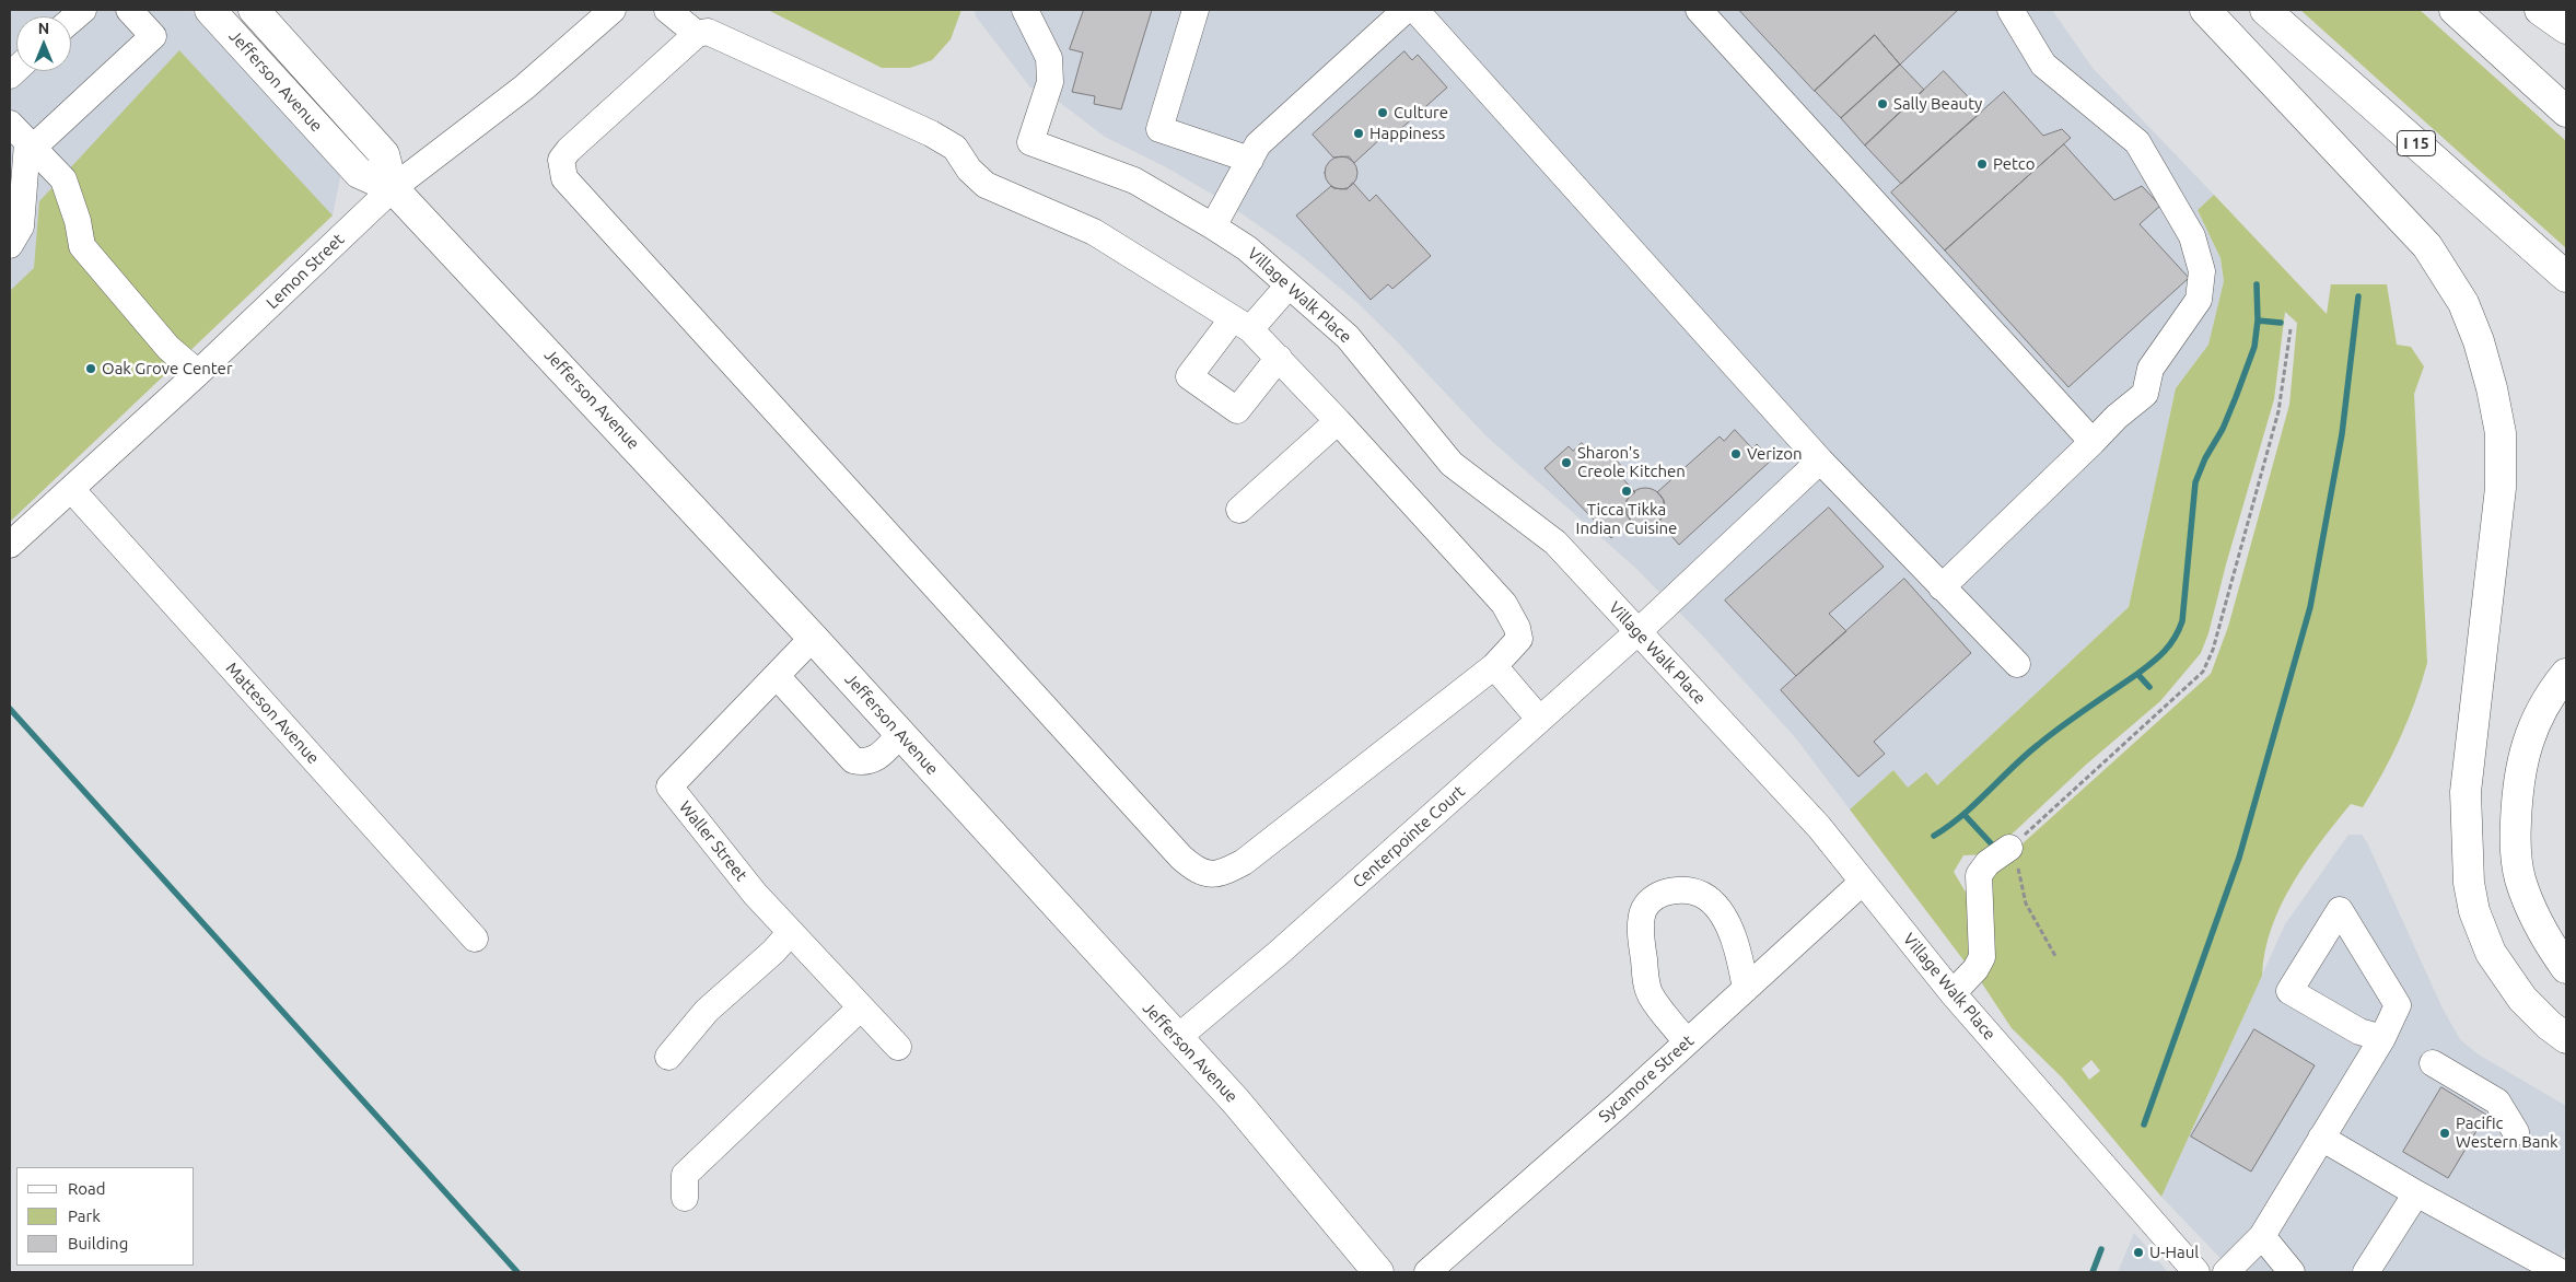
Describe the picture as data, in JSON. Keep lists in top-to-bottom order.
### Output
{
  "streets": {
    "main road": ["Jefferson Avenue", "I 15"],
    "street": [
      "Lemon Street",
      "Village Walk Place",
      "Matteson Avenue",
      "Centerpointe Court",
      "Waller Street",
      "Sycamore Street"
    ]
  },
  "crossings": [
    ["Jefferson Avenue", "Lemon Street"],
    ["Jefferson Avenue", "Centerpointe Court"],
    ["Jefferson Avenue", "Waller Street"],
    ["Lemon Street", "Matteson Avenue"],
    ["Village Walk Place", "Centerpointe Court"],
    ["Village Walk Place", "Sycamore Street"]
  ],
  "places": [
    "Sally Beauty",
    "Culture",
    "Happiness",
    "Petco",
    "Oak Grove Center",
    "Verizon",
    "Sharon's Creole Kitchen",
    "Ticca Tikka Indian Cuisine",
    "Pacific Western Bank",
    "U-Haul"
  ],
  "legend": ["Road", "Park", "Building"],
  "north": "top"
}
